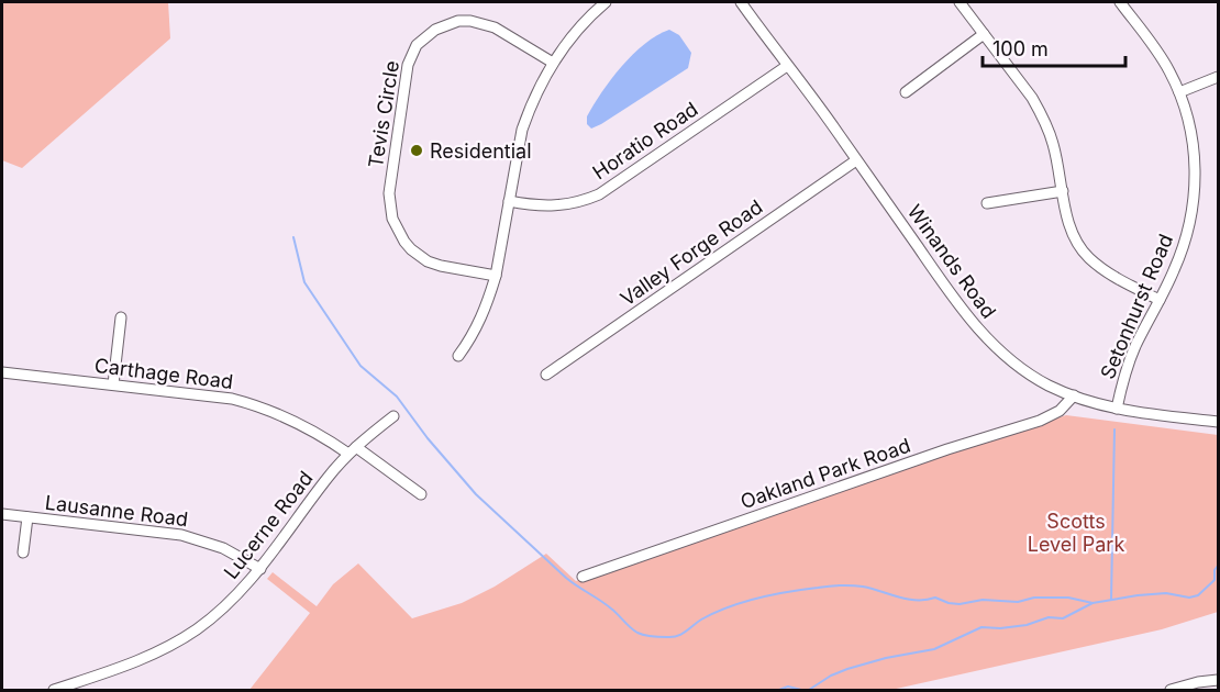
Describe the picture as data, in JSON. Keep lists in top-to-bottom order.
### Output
{
  "streets": {
    "street": [
      "Tevis Circle",
      "Horatio Road",
      "Valley Forge Road",
      "Winands Road",
      "Setonhurst Road",
      "Carthage Road",
      "Oakland Park Road",
      "Lausanne Road",
      "Lucerne Road"
    ]
  },
  "crossings": [
    ["Horatio Road", "Winands Road"],
    ["Valley Forge Road", "Winands Road"],
    ["Winands Road", "Setonhurst Road"],
    ["Winands Road", "Oakland Park Road"],
    ["Carthage Road", "Lucerne Road"],
    ["Lausanne Road", "Lucerne Road"]
  ],
  "parks": ["Scotts Level Park"],
  "places": ["Residential"],
  "scale_bar": "100 m"
}
